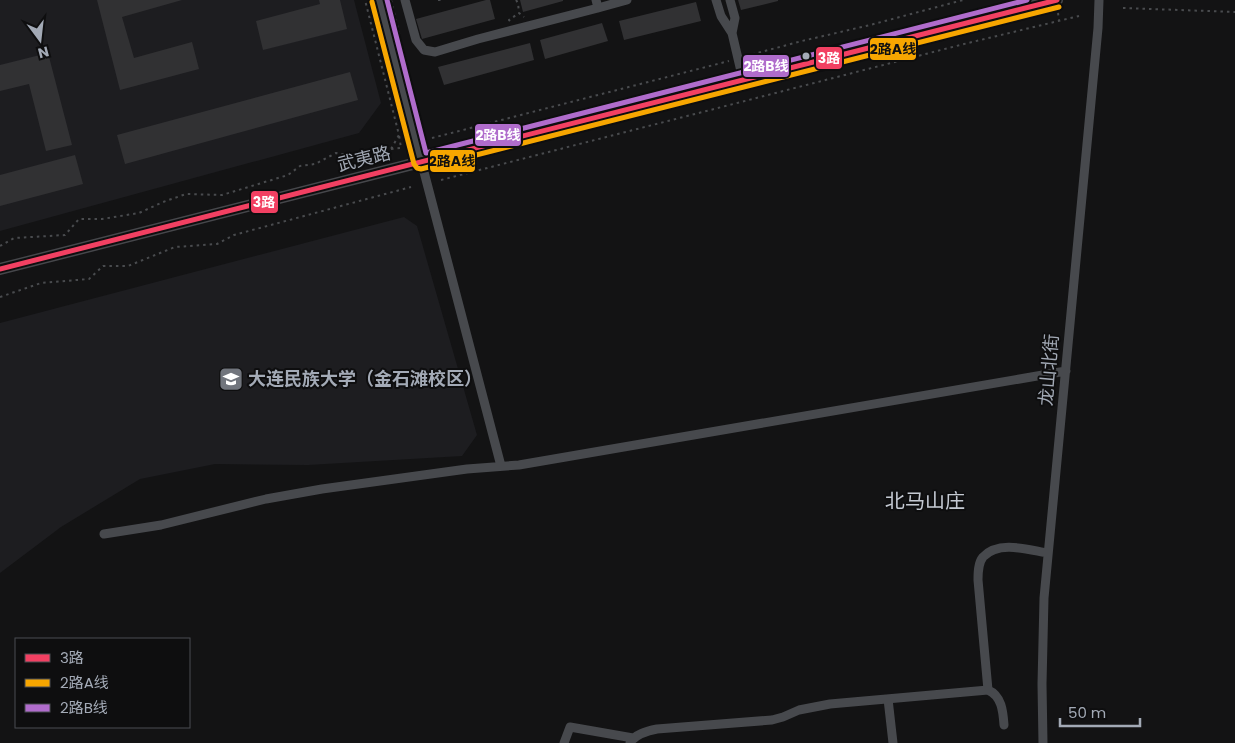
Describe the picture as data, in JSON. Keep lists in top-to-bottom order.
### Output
{
  "streets": {
    "main road": ["武夷路"],
    "street": ["龙山北街"]
  },
  "districts": ["北马山庄"],
  "places": {
    "school or university": ["大连民族大学（金石滩校区）"]
  },
  "lines": ["transit line 3路", "transit line 2路B线", "transit line 2路A线"],
  "legend": ["3路", "2路A线", "2路B线"],
  "scale_bar": "50 m",
  "north": "bottom"
}
